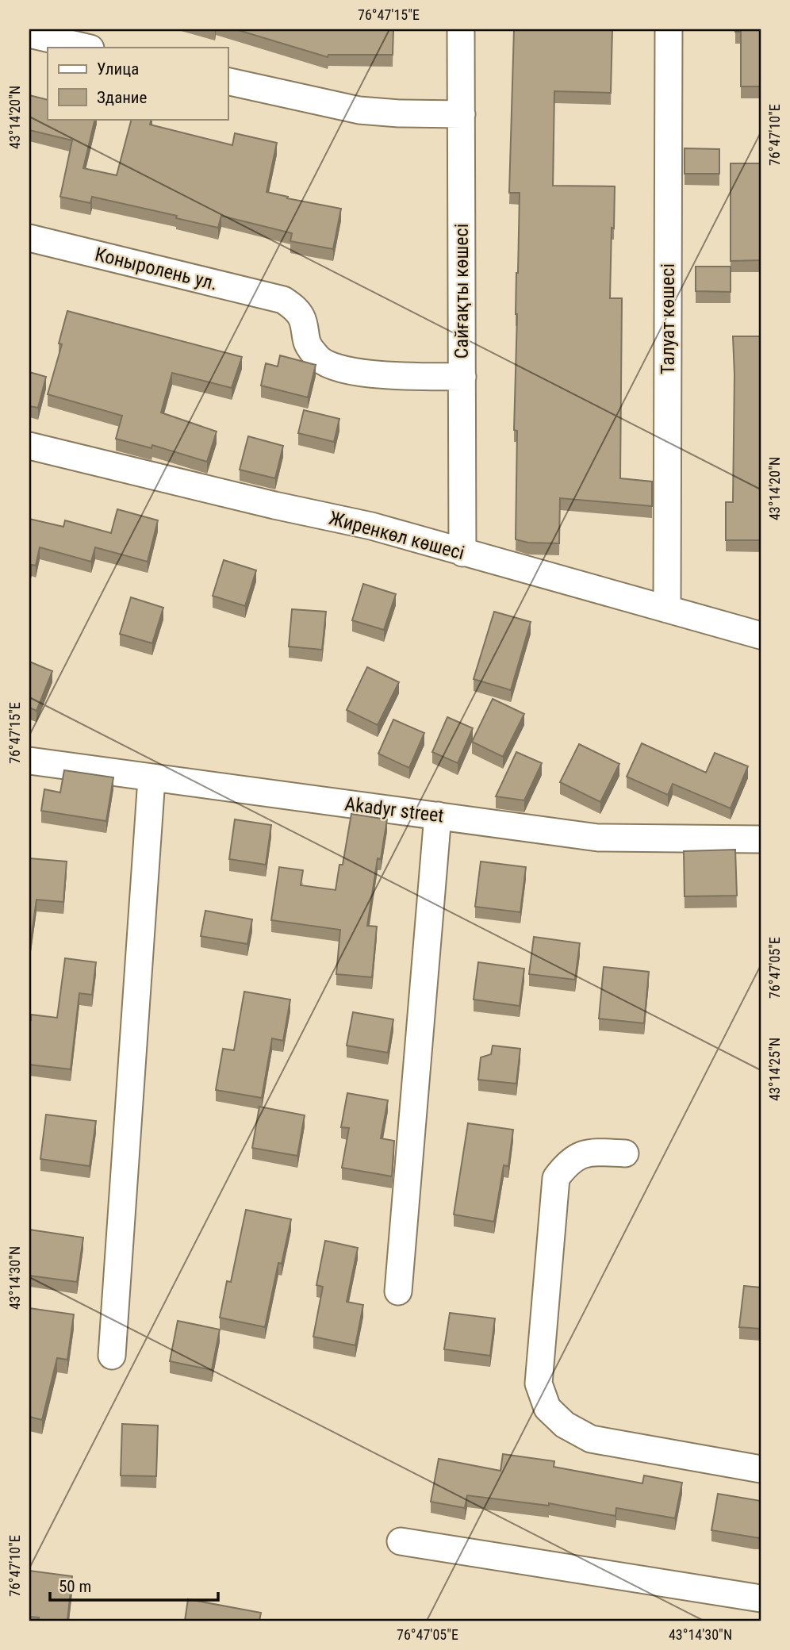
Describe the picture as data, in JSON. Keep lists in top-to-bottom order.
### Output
{
  "streets": {
    "street": [
      "Коныролень ул.",
      "Сайғақты көшесі",
      "Талуат көшесі",
      "Жиренкөл көшесі",
      "Akadyr street"
    ]
  },
  "crossings": [
    ["Коныролень ул.", "Сайғақты көшесі"],
    ["Сайғақты көшесі", "Жиренкөл көшесі"],
    ["Талуат көшесі", "Жиренкөл көшесі"]
  ],
  "legend": ["Улица", "Здание"],
  "scale_bar": "50 m",
  "coordinates": [
    "76°47'15\"E",
    "43°14'20\"N",
    "76°47'10\"E",
    "76°47'05\"E",
    "43°14'25\"N",
    "43°14'30\"N"
  ]
}
